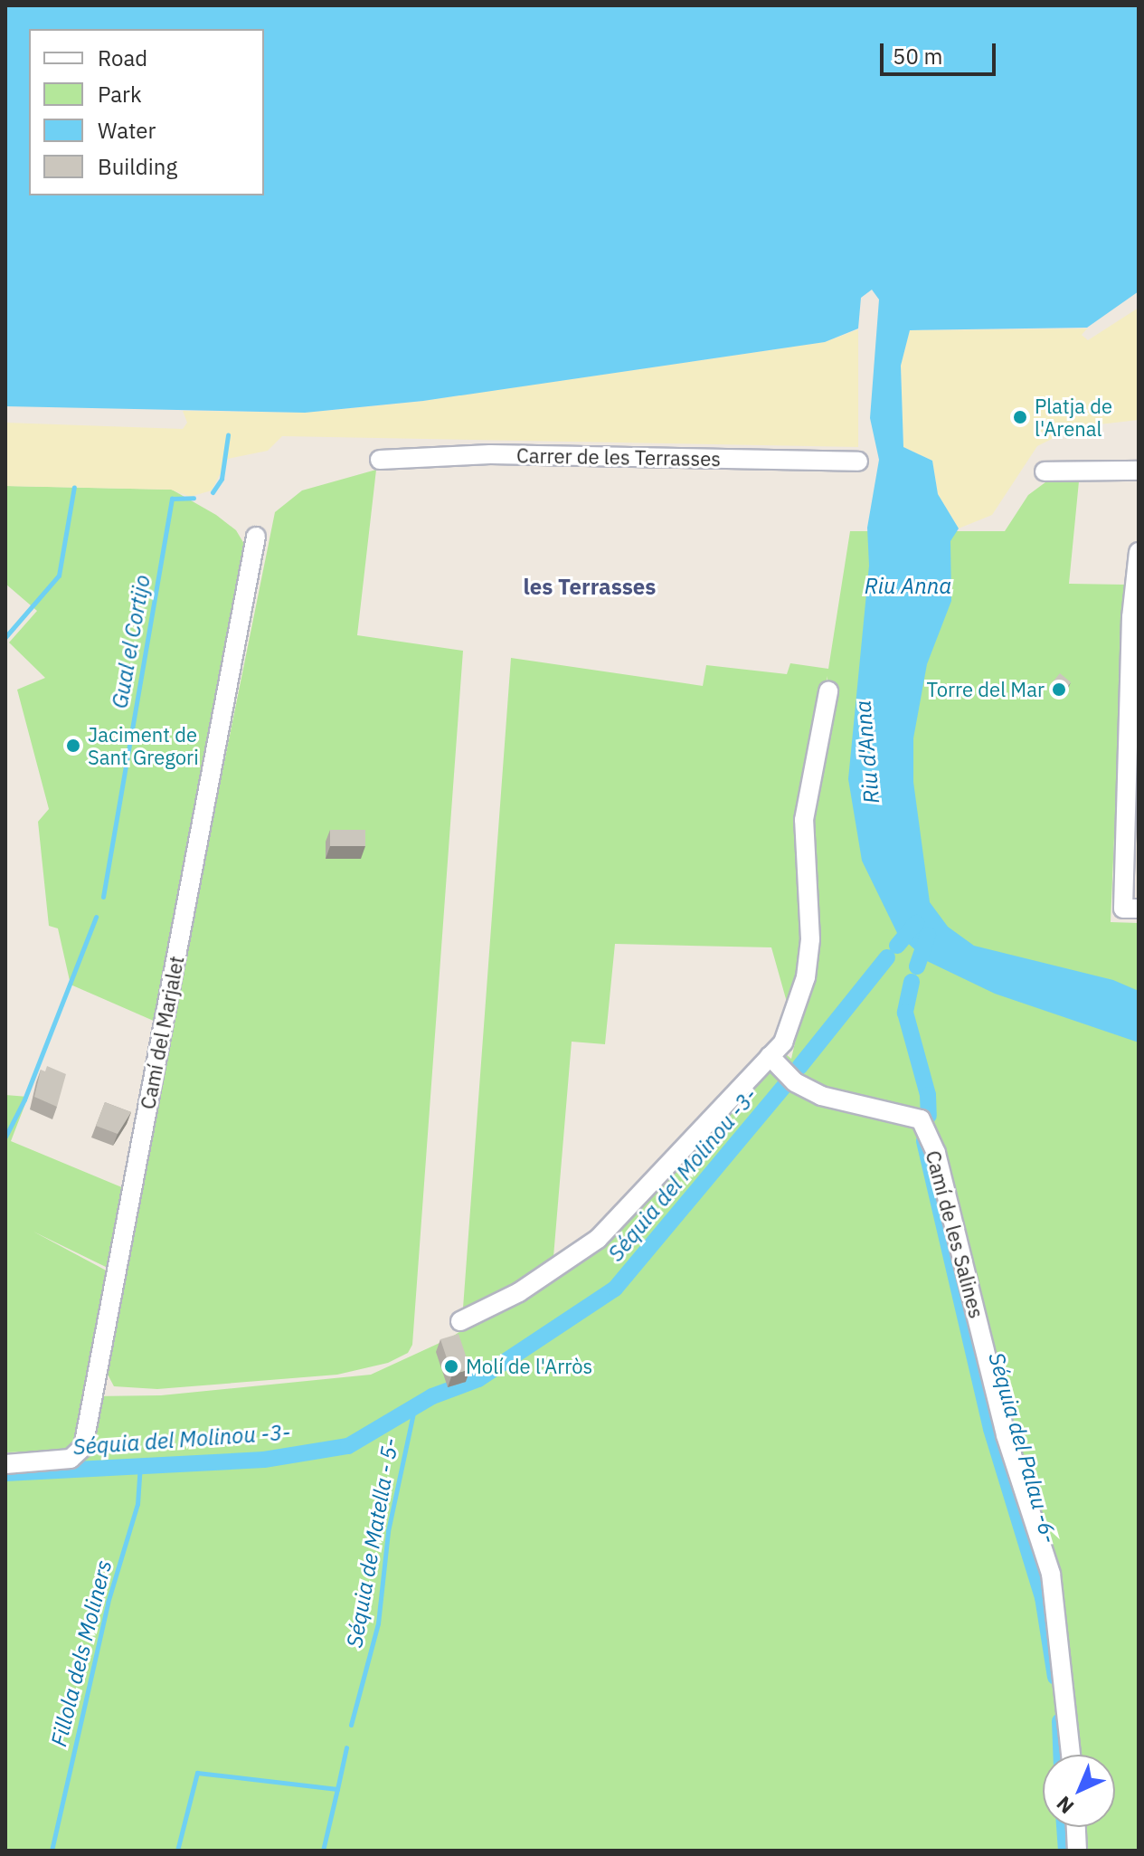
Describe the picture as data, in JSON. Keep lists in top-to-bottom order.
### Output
{
  "streets": {
    "street": ["Carrer de les Terrasses", "Camí del Marjalet", "Camí de les Salines"]
  },
  "districts": ["les Terrasses"],
  "water": [
    "Riu Anna",
    "Gual el Cortijo",
    "Riu d'Anna",
    "Séquia del Molinou -3-",
    "Séquia del Palau -6-",
    "Séquia de Matella - 5-",
    "Fillola dels Moliners"
  ],
  "places": [
    "Platja de l'Arenal",
    "Torre del Mar",
    "Jaciment de Sant Gregori",
    "Molí de l'Arròs"
  ],
  "legend": [
    "Road",
    "Park",
    "Water",
    "Building"
  ],
  "scale_bar": "50 m",
  "north": "bottom left"
}
